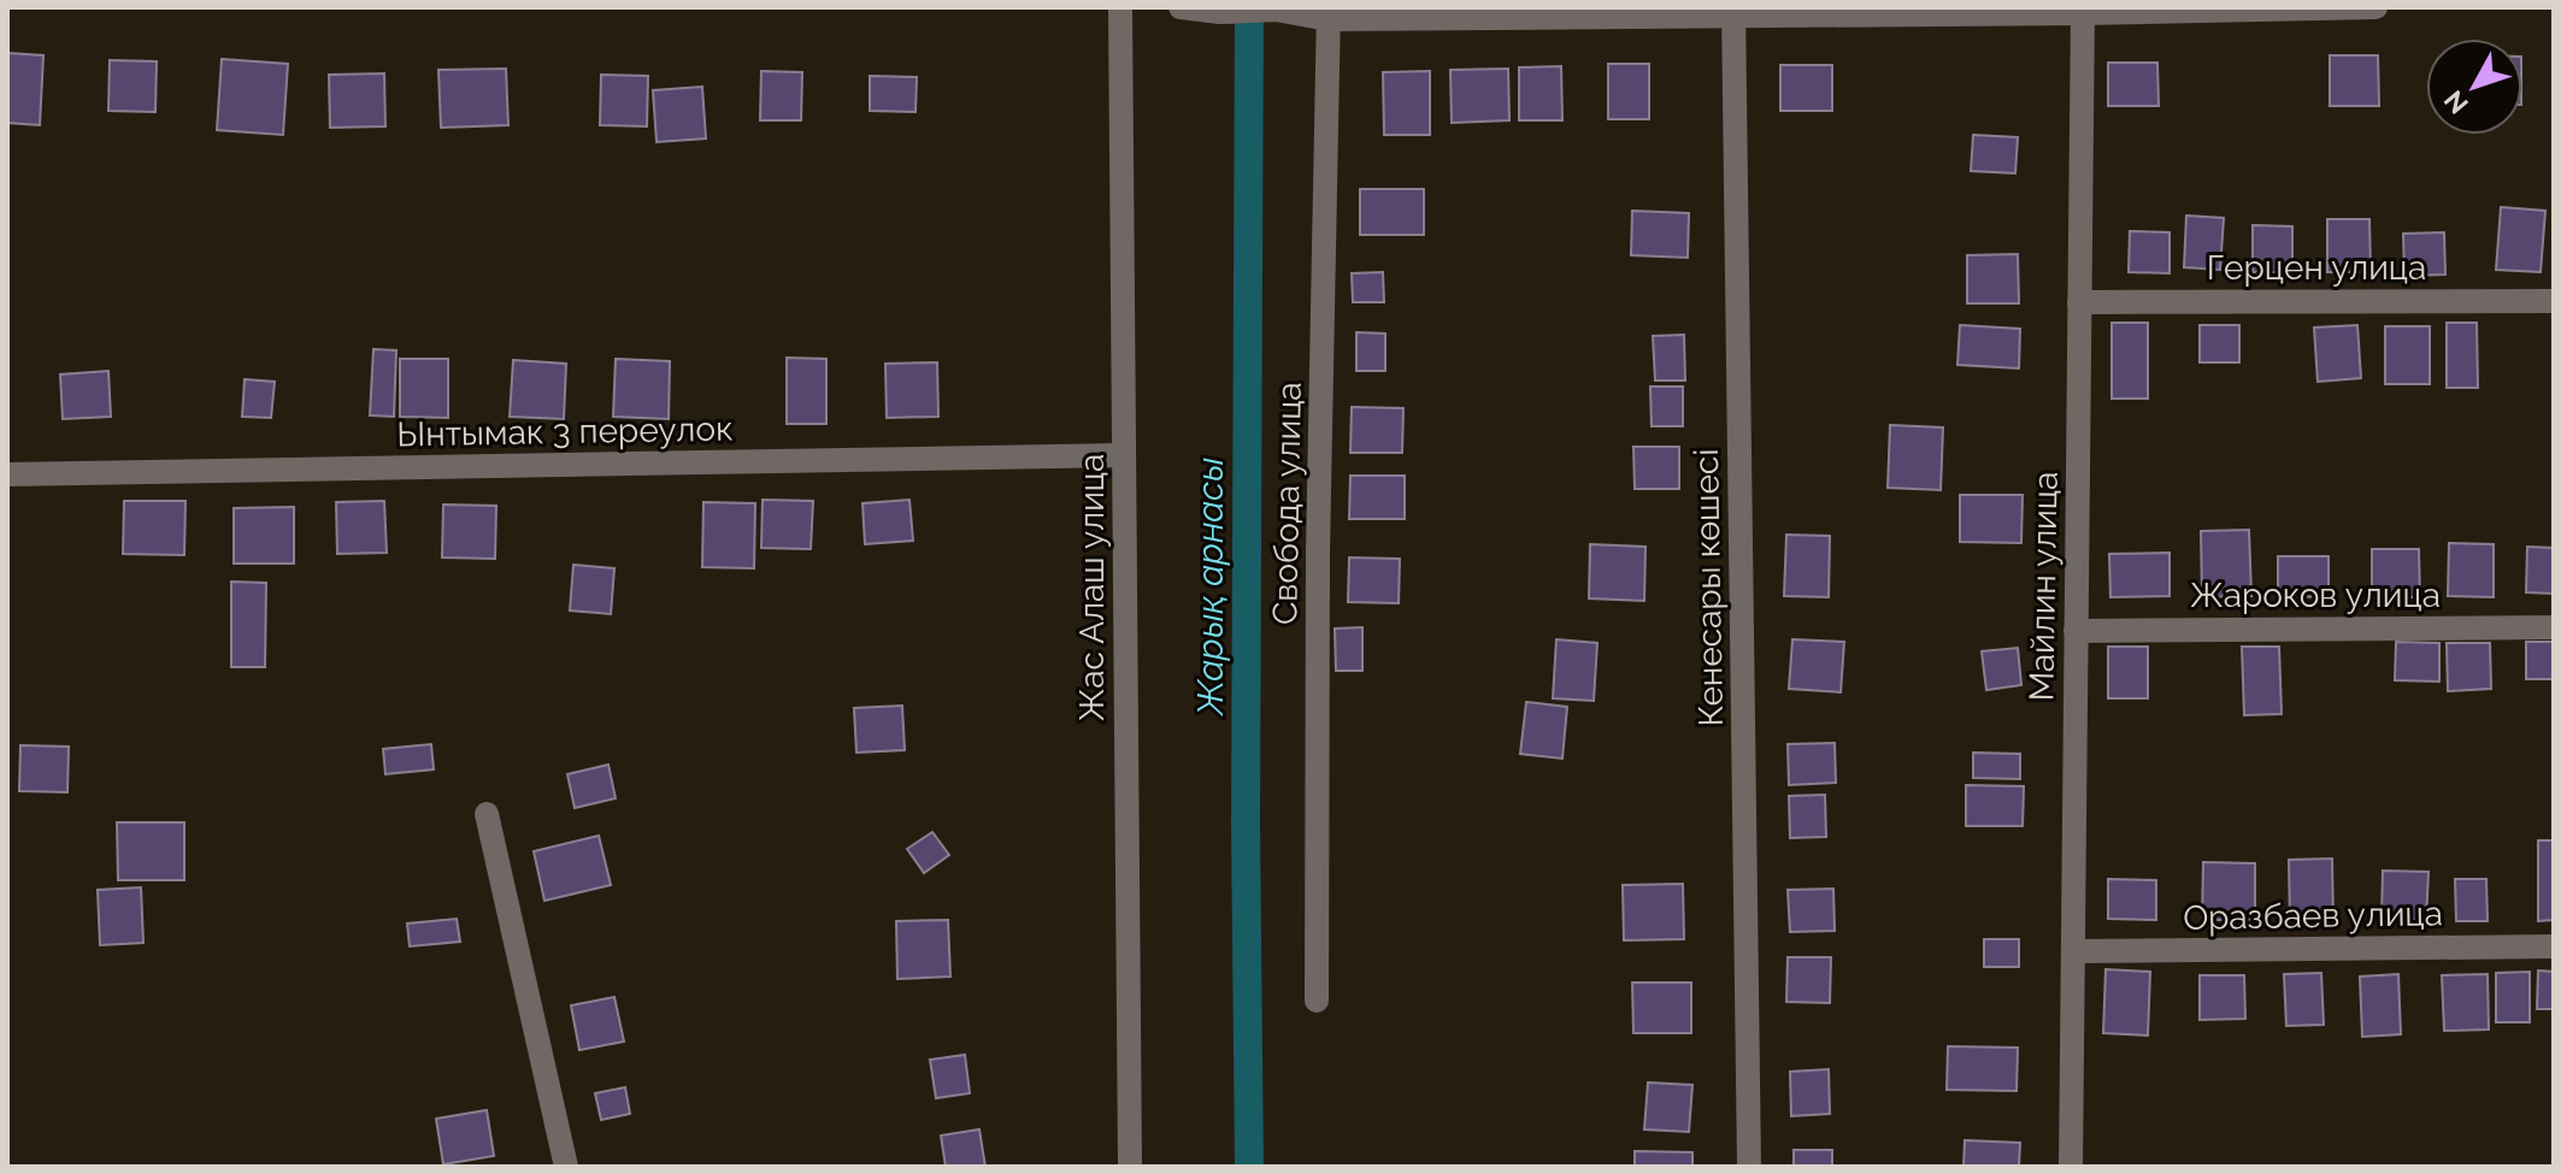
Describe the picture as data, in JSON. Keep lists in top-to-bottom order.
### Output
{
  "streets": {
    "street": [
      "Герцен улица",
      "Ынтымак 3 переулок",
      "Свобода улица",
      "Майлин улица",
      "Жас Алаш улица",
      "Кенесары көшесі",
      "Жароков улица",
      "Оразбаев улица"
    ]
  },
  "crossings": [
    ["Герцен улица", "Майлин улица"],
    ["Ынтымак 3 переулок", "Жас Алаш улица"],
    ["Майлин улица", "Жароков улица"],
    ["Майлин улица", "Оразбаев улица"]
  ],
  "water": ["Жарық арнасы"],
  "north": "bottom left"
}
